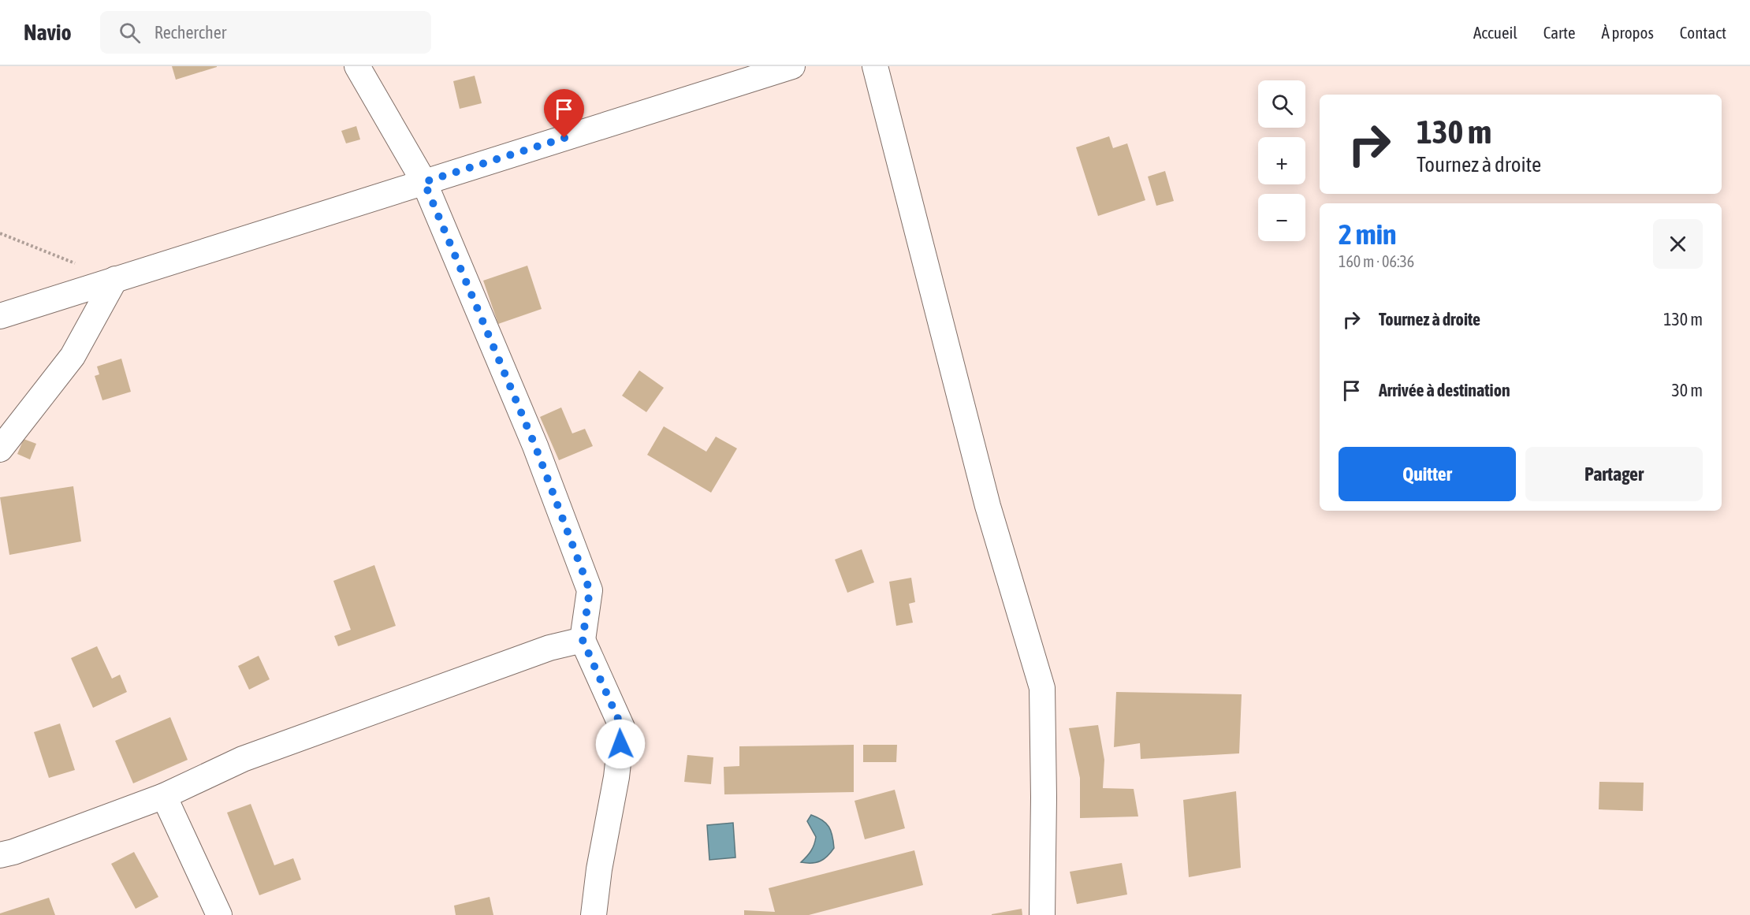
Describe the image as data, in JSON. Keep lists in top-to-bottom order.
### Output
{
  "page": {
    "header": "Navio",
    "search": "Rechercher",
    "nav": [
      "Accueil",
      "Carte",
      "À propos",
      "Contact"
    ],
    "map_buttons": ["+", "−"],
    "turn": ["130 m", "Tournez à droite"],
    "heading": ["2 min", "160 m · 06:36"],
    "list": [
      {
        "name": "Tournez à droite",
        "value": "130 m"
      },
      {
        "name": "Arrivée à destination",
        "value": "30 m"
      }
    ],
    "buttons": ["Quitter", "Partager"]
  }
}
